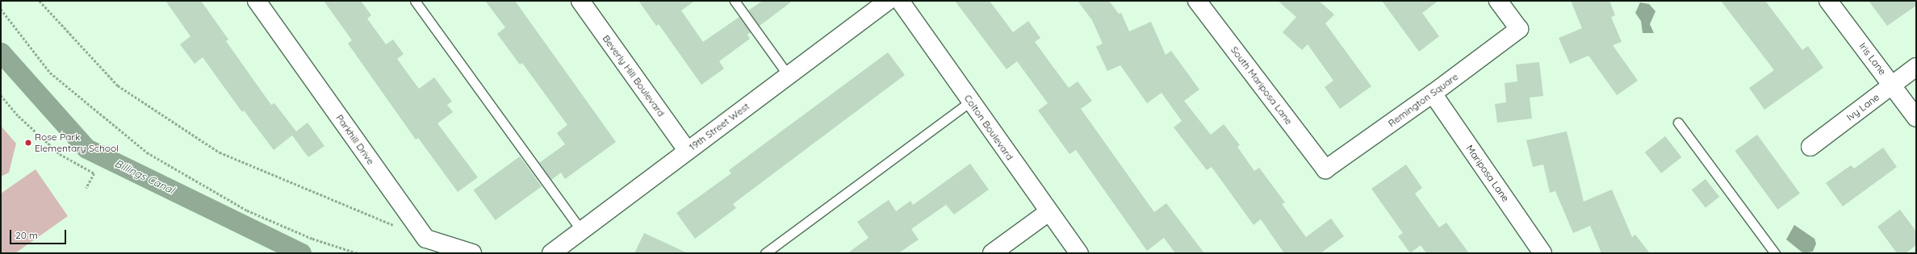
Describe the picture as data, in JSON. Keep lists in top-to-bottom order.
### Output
{
  "streets": {
    "street": [
      "Iris Lane",
      "Beverly Hill Boulevard",
      "South Mariposa Lane",
      "Remington Square",
      "Ivy Lane",
      "19th Street West",
      "Colton Boulevard",
      "Parkhill Drive",
      "Mariposa Lane"
    ]
  },
  "crossings": [
    ["Iris Lane", "Ivy Lane"],
    ["Beverly Hill Boulevard", "19th Street West"],
    ["South Mariposa Lane", "Remington Square"],
    ["Remington Square", "Mariposa Lane"]
  ],
  "water": ["Billings Canal"],
  "places": ["Rose Park Elementary School"],
  "scale_bar": "20 m"
}
